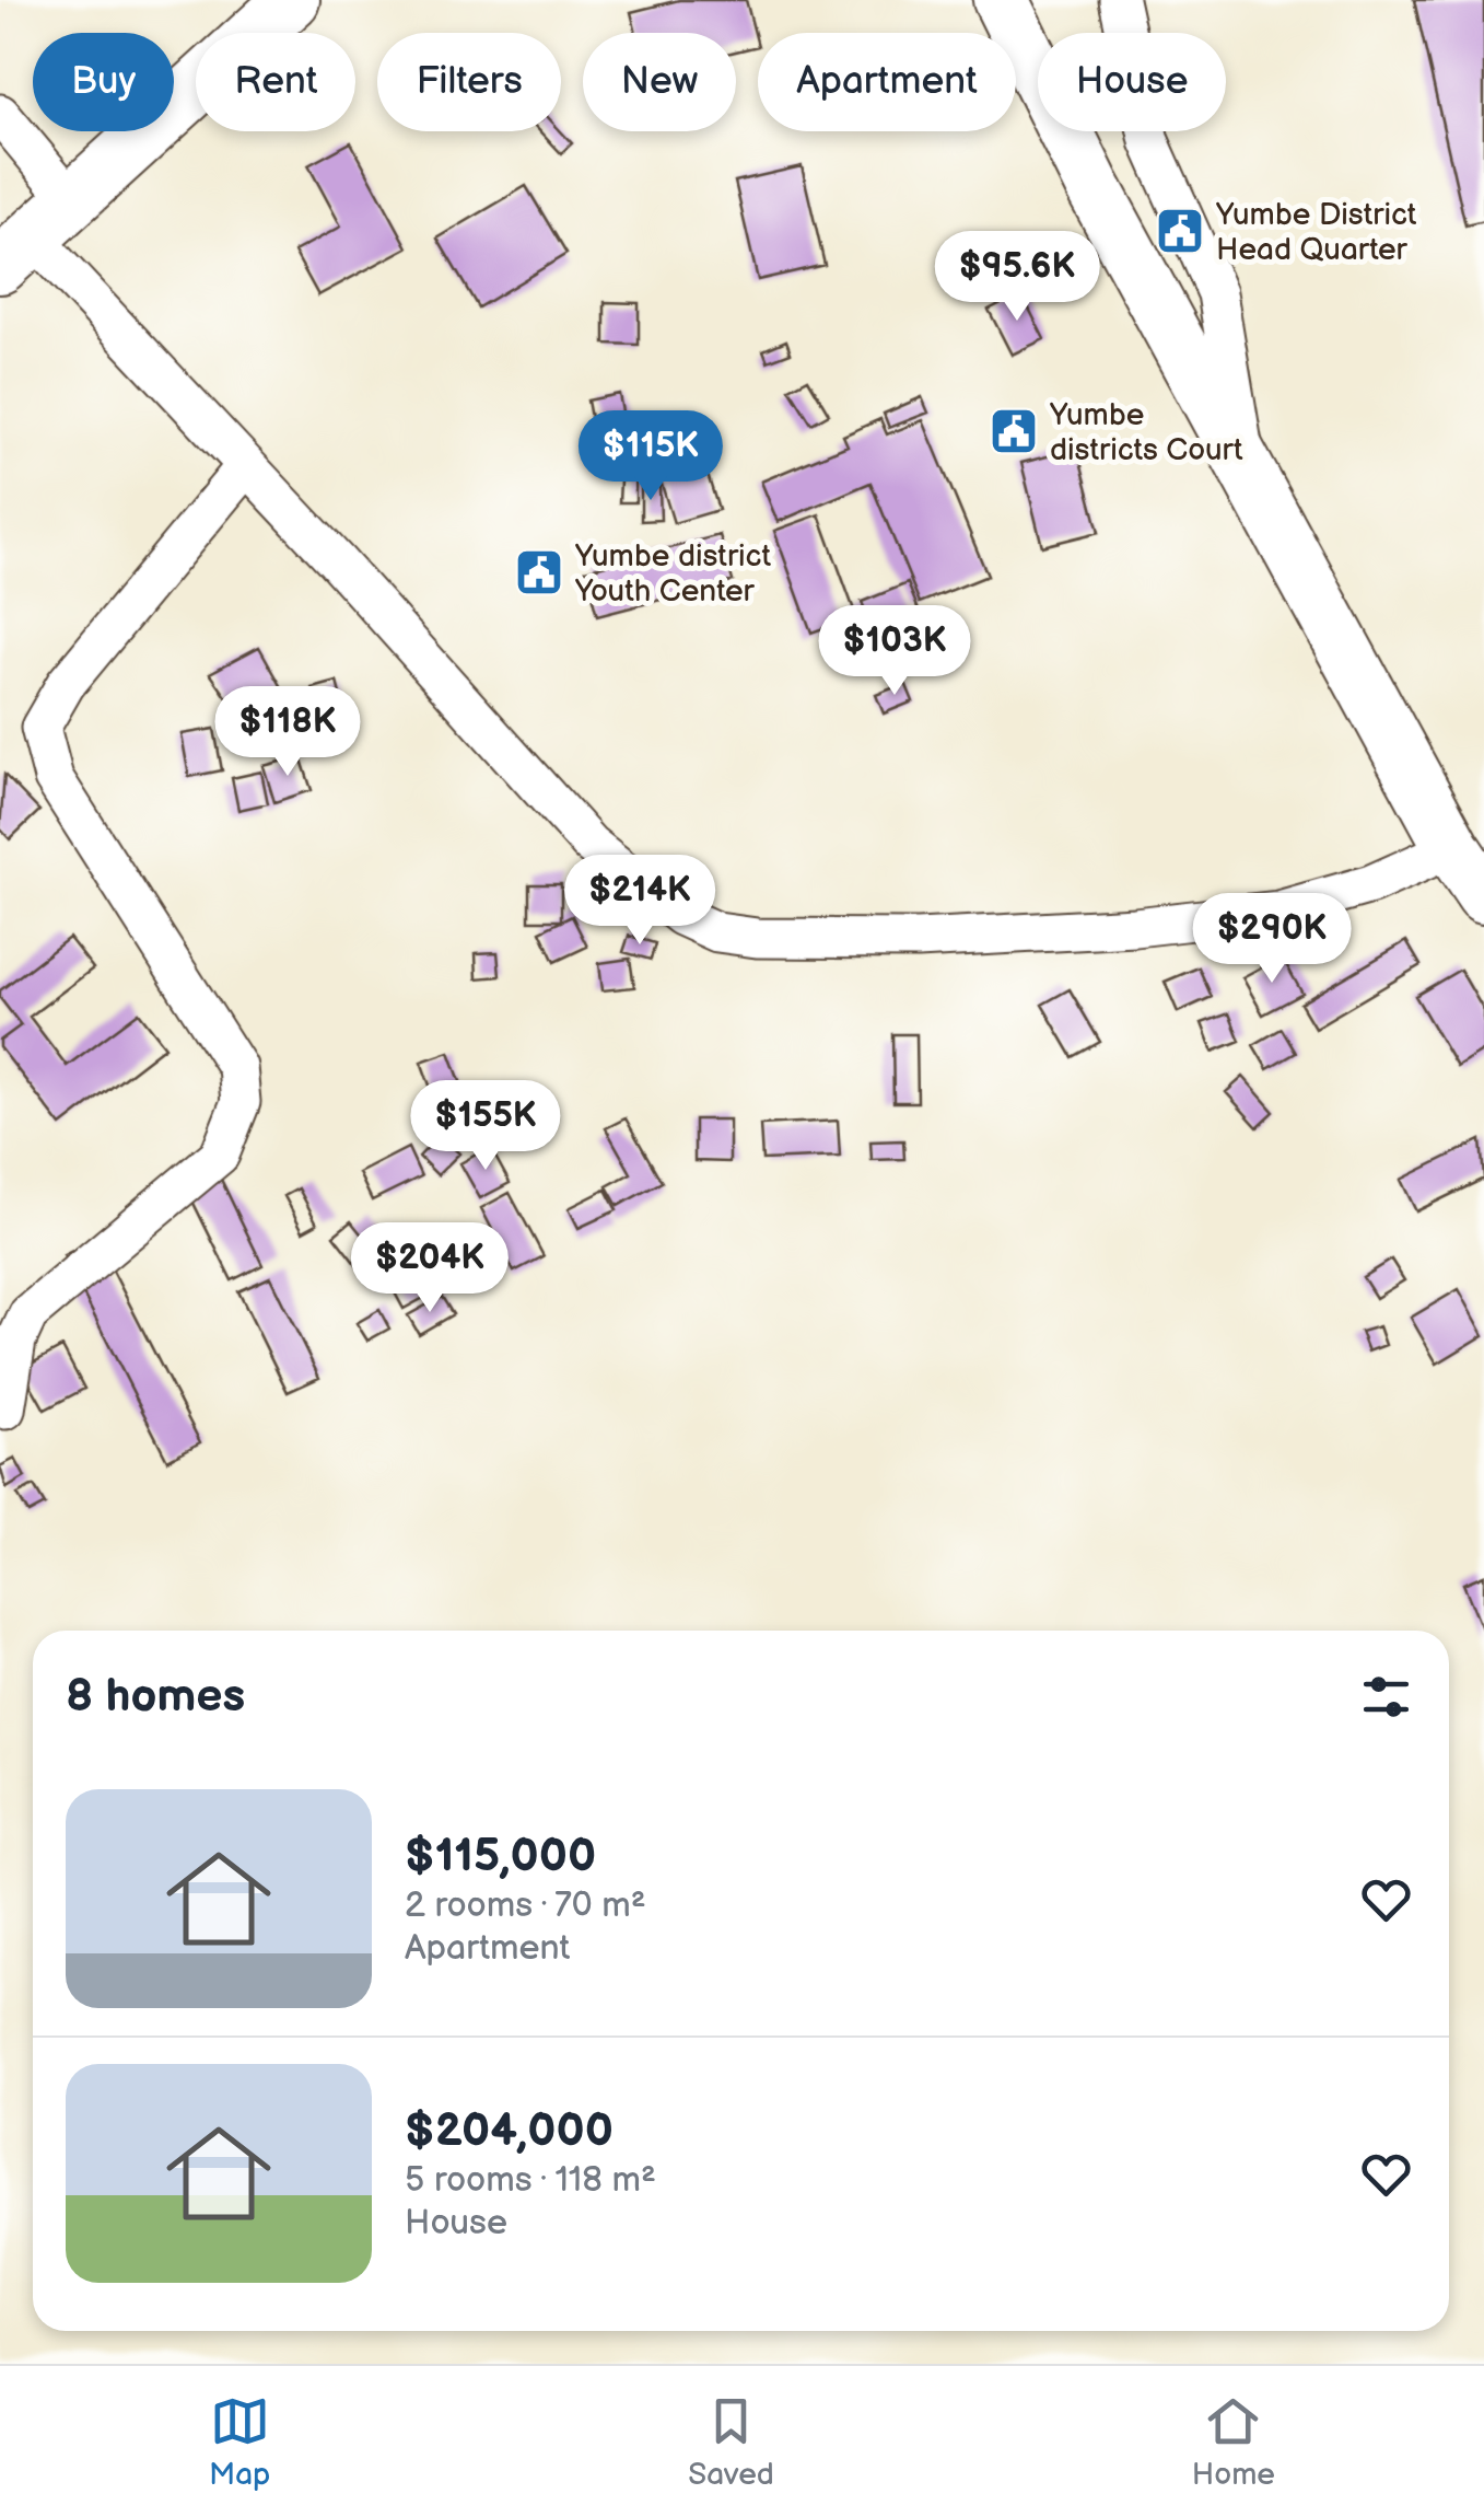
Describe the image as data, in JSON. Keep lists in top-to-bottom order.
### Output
{
  "places": {
    "public building": ["Yumbe District Head Quarter", "Yumbe districts Court", "Yumbe district Youth Center"]
  },
  "page": {
    "chip": [
      "Buy",
      "Rent",
      "Filters",
      "New",
      "Apartment",
      "House"
    ],
    "price": [
      "$95.6K",
      "$115K",
      "$103K",
      "$118K",
      "$214K",
      "$290K",
      "$155K",
      "$204K"
    ],
    "heading": "8 homes",
    "list": [
      {
        "name": "$115,000",
        "note": "2 rooms · 70 m² · Apartment"
      },
      {
        "name": "$204,000",
        "note": "5 rooms · 118 m² · House"
      }
    ],
    "tabs": ["Map", "Saved", "Home"]
  }
}
